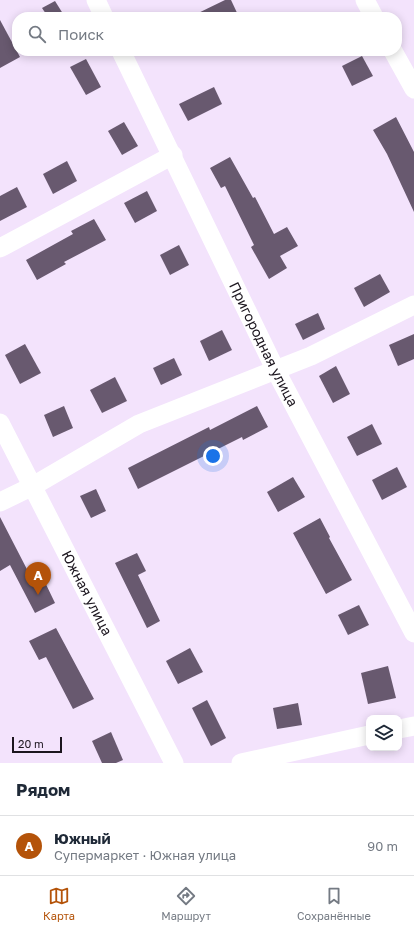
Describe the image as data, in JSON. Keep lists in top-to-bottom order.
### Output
{
  "streets": {
    "street": ["Пригородная улица", "Южная улица"]
  },
  "scale_bar": "20 m",
  "page": {
    "search": "Поиск",
    "pins": "A",
    "scale": "20 m",
    "heading": "Рядом",
    "list": [
      {
        "mark": "A",
        "name": "Южный",
        "note": "Супермаркет · Южная улица",
        "value": "90 m"
      }
    ],
    "nav": ["Карта", "Маршрут", "Сохранённые"]
  }
}
